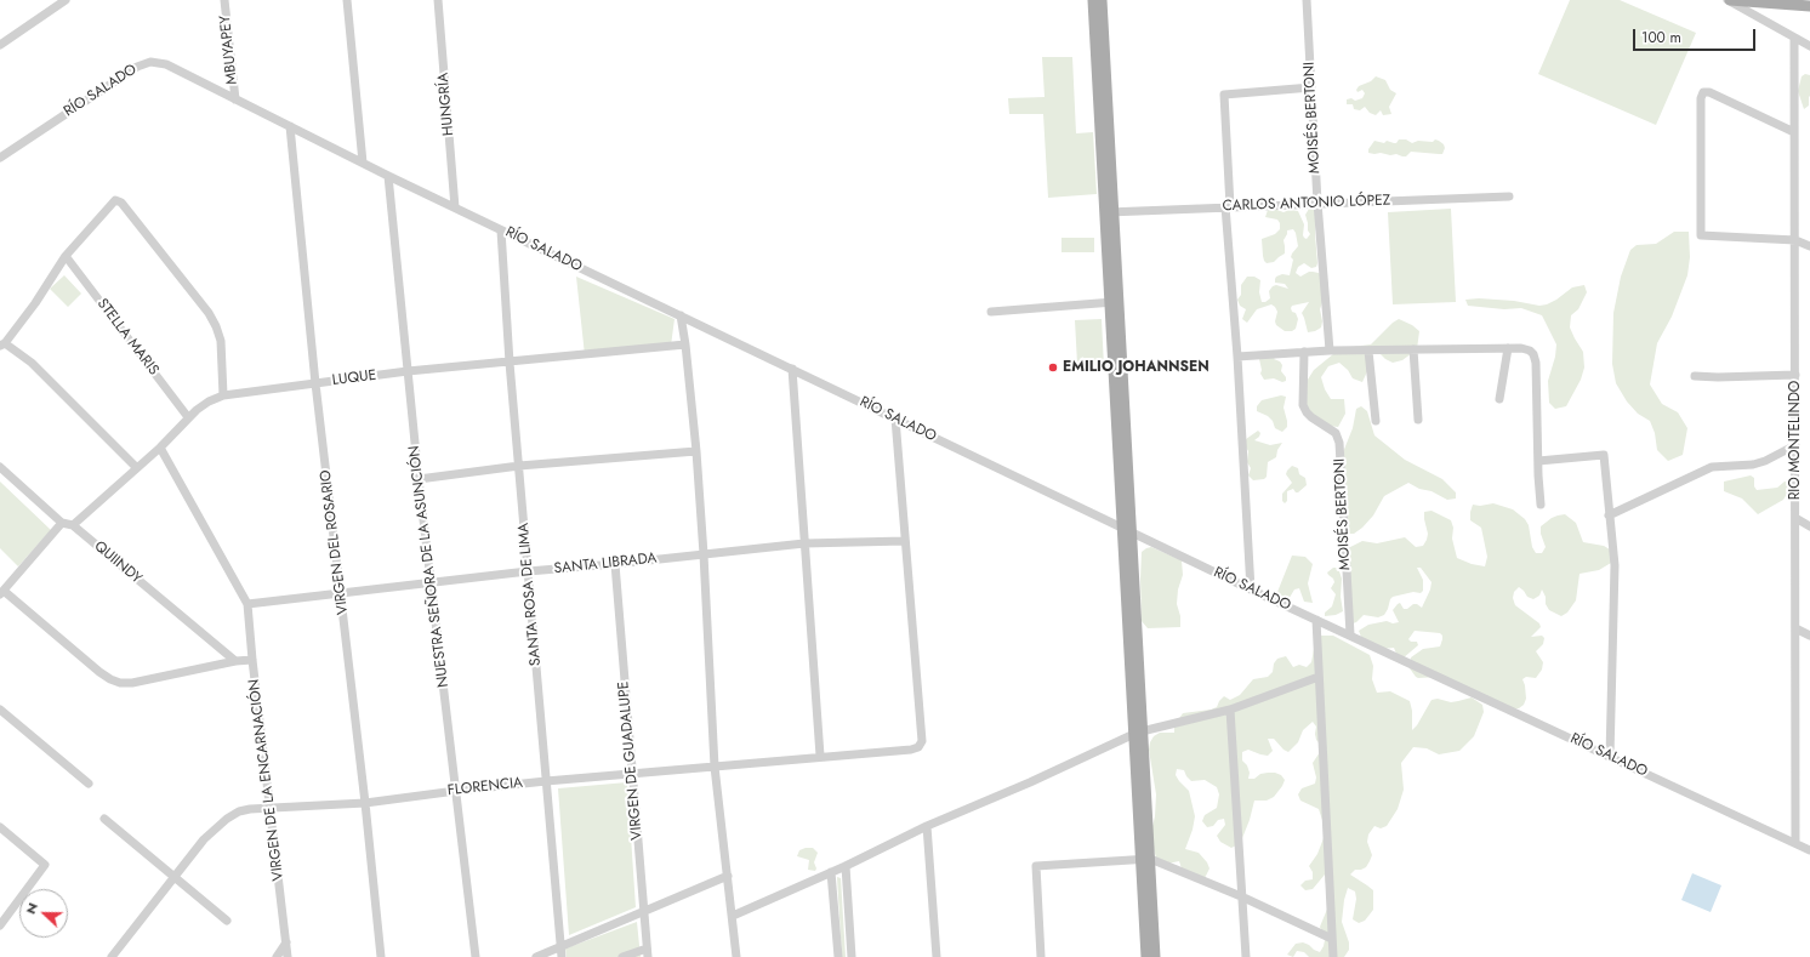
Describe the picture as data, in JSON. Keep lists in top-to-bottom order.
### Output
{
  "streets": {
    "street": [
      "MBUYAPEY",
      "RÍO SALADO",
      "HUNGRÍA",
      "MOISÉS BERTONI",
      "CARLOS ANTONIO LÓPEZ",
      "STELLA MARIS",
      "LUQUE",
      "RIO MONTELINDO",
      "VIRGEN DEL ROSARIO",
      "QUIINDY",
      "SANTA LIBRADA",
      "NUESTRA SEÑORA DE LA ASUNCIÓN",
      "SANTA ROSA DE LIMA",
      "VIRGEN DE GUADALUPE",
      "VIRGEN DE LA ENCARNACIÓN",
      "FLORENCIA"
    ]
  },
  "crossings": [
    ["MBUYAPEY", "RÍO SALADO"],
    ["RÍO SALADO", "HUNGRÍA"],
    ["RÍO SALADO", "MOISÉS BERTONI"],
    ["RÍO SALADO", "RIO MONTELINDO"],
    ["RÍO SALADO", "VIRGEN DEL ROSARIO"],
    ["RÍO SALADO", "NUESTRA SEÑORA DE LA ASUNCIÓN"],
    ["RÍO SALADO", "SANTA ROSA DE LIMA"],
    ["MOISÉS BERTONI", "CARLOS ANTONIO LÓPEZ"],
    ["STELLA MARIS", "LUQUE"],
    ["LUQUE", "VIRGEN DEL ROSARIO"],
    ["LUQUE", "QUIINDY"],
    ["LUQUE", "NUESTRA SEÑORA DE LA ASUNCIÓN"],
    ["LUQUE", "SANTA ROSA DE LIMA"],
    ["VIRGEN DEL ROSARIO", "SANTA LIBRADA"],
    ["VIRGEN DEL ROSARIO", "FLORENCIA"],
    ["SANTA LIBRADA", "NUESTRA SEÑORA DE LA ASUNCIÓN"],
    ["SANTA LIBRADA", "SANTA ROSA DE LIMA"],
    ["SANTA LIBRADA", "VIRGEN DE GUADALUPE"],
    ["SANTA LIBRADA", "VIRGEN DE LA ENCARNACIÓN"],
    ["SANTA LIBRADA", "FLORENCIA"],
    ["NUESTRA SEÑORA DE LA ASUNCIÓN", "FLORENCIA"],
    ["SANTA ROSA DE LIMA", "FLORENCIA"],
    ["VIRGEN DE GUADALUPE", "FLORENCIA"],
    ["VIRGEN DE LA ENCARNACIÓN", "FLORENCIA"]
  ],
  "places": ["EMILIO JOHANNSEN"],
  "scale_bar": "100 m",
  "north": "left"
}
